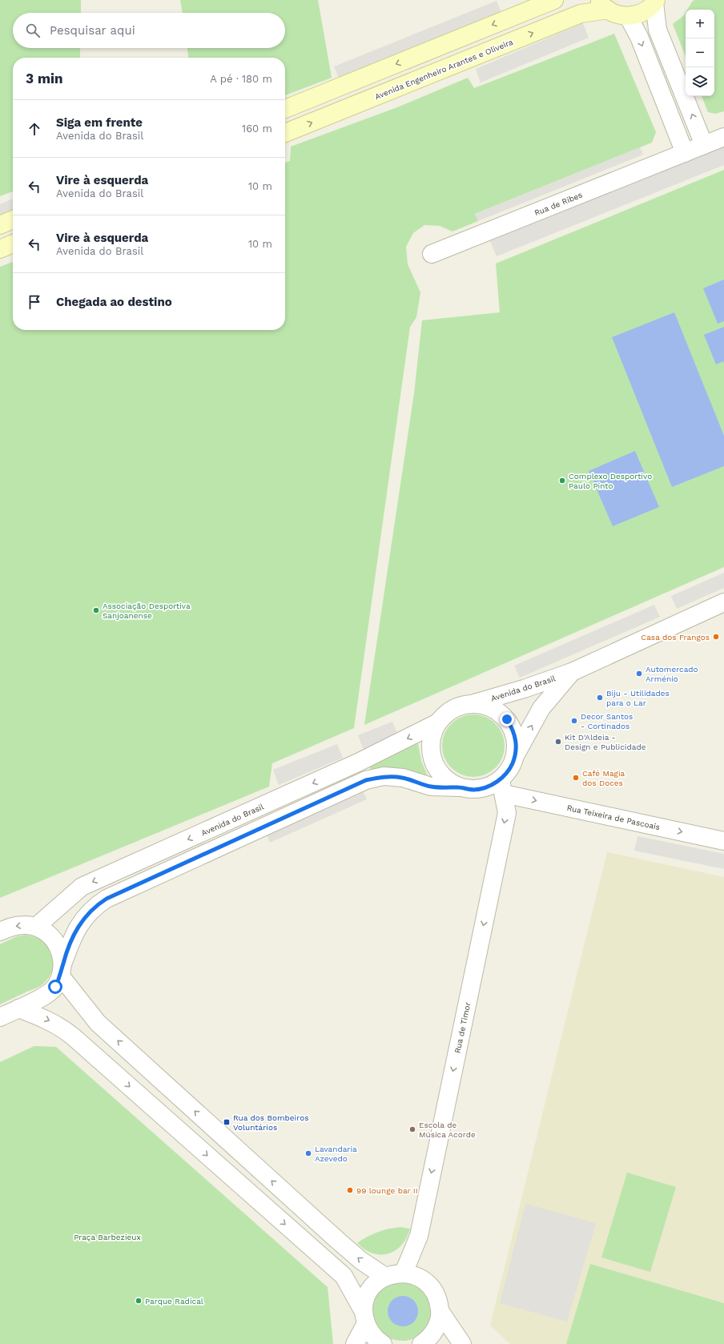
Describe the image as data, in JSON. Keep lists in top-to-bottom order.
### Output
{
  "streets": {
    "main road": ["Avenida Engenheiro Arantes e Oliveira"],
    "street": [
      "Rua de Ribes",
      "Avenida do Brasil",
      "Rua Teixeira de Pascoais",
      "Rua de Timor"
    ]
  },
  "crossings": [
    ["Avenida do Brasil", "Rua Teixeira de Pascoais"],
    ["Avenida do Brasil", "Rua de Timor"],
    ["Rua Teixeira de Pascoais", "Rua de Timor"]
  ],
  "one_way": ["Rua Teixeira de Pascoais", "Rua de Timor"],
  "parks": ["Praça Barbezieux"],
  "places": {
    "other": [
      "Complexo Desportivo Paulo Pinto",
      "Associação Desportiva Sanjoanense",
      "Casa dos Frangos",
      "Automercado Arménio",
      "Biju - Utilidades para o Lar",
      "Decor Santos - Cortinados",
      "Kit D'Aldeia - Design e Publicidade",
      "Café Magia dos Doces",
      "Escola de Música Acorde",
      "Lavandaria Azevedo",
      "99 lounge bar II",
      "Parque Radical"
    ],
    "transit": ["Rua dos Bombeiros Voluntários"]
  },
  "page": {
    "map_buttons": ["+", "−"],
    "search": "Pesquisar aqui",
    "heading": ["3 min", "A pé · 180 m"],
    "list": [
      ["Siga em frente", "Avenida do Brasil", "160 m"],
      ["Vire à esquerda", "Avenida do Brasil", "10 m"],
      ["Vire à esquerda", "Avenida do Brasil", "10 m"],
      "Chegada ao destino"
    ]
  }
}
